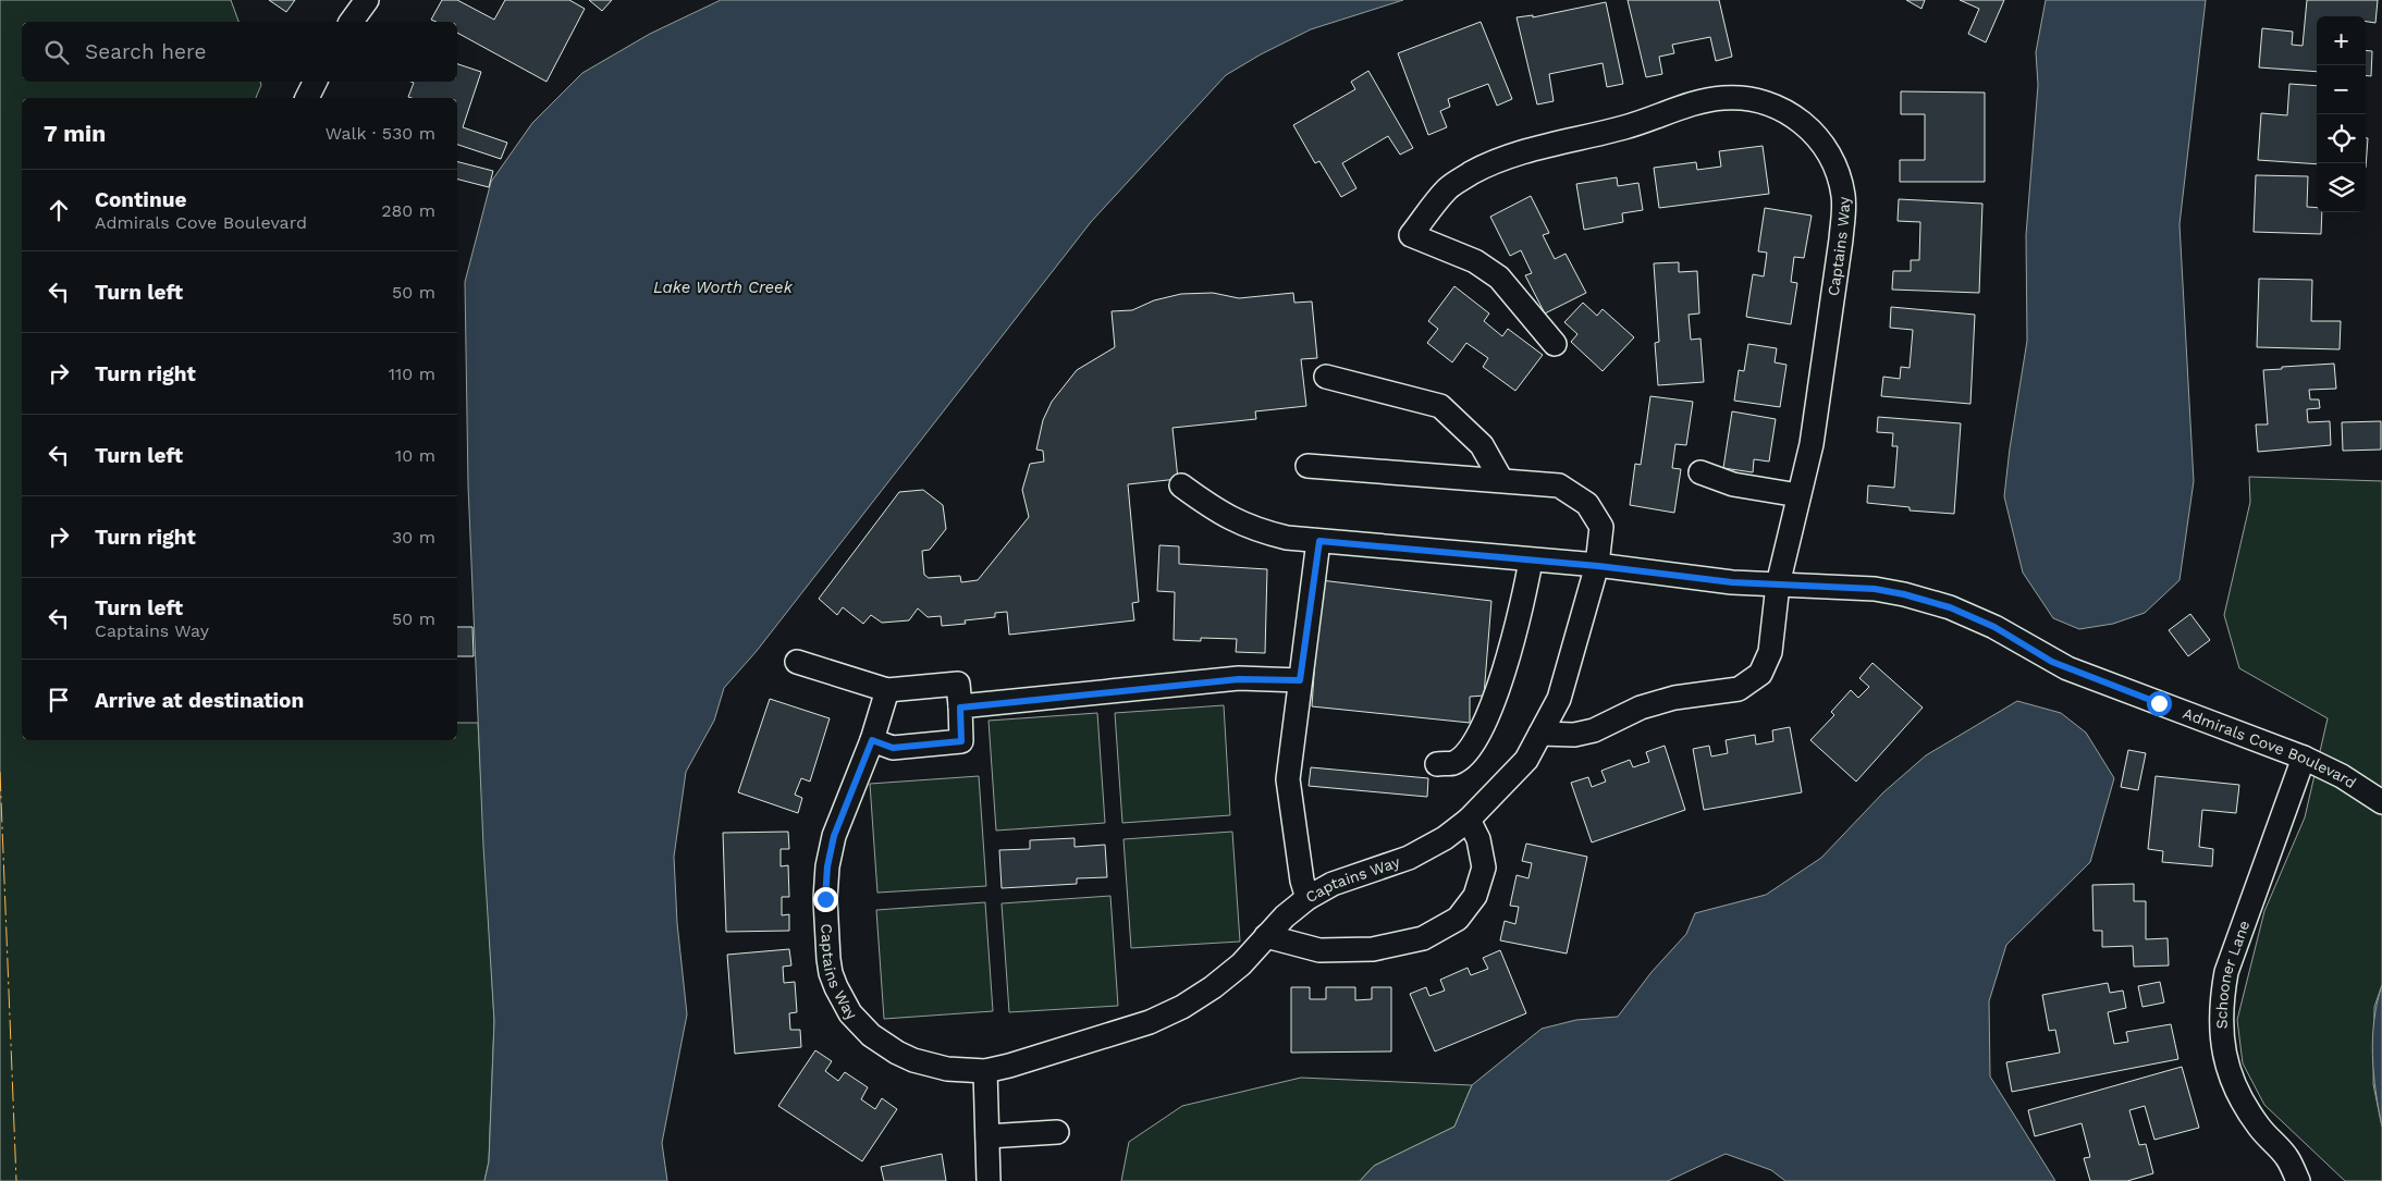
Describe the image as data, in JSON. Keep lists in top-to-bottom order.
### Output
{
  "streets": {
    "street": ["Captains Way", "Admirals Cove Boulevard", "Schooner Lane"]
  },
  "crossings": [
    ["Captains Way", "Admirals Cove Boulevard"],
    ["Admirals Cove Boulevard", "Schooner Lane"]
  ],
  "water": ["Lake Worth Creek"],
  "page": {
    "map_buttons": ["+", "−"],
    "search": "Search here",
    "heading": ["7 min", "Walk · 530 m"],
    "list": [
      ["Continue", "Admirals Cove Boulevard", "280 m"],
      ["Turn left", "50 m"],
      ["Turn right", "110 m"],
      ["Turn left", "10 m"],
      ["Turn right", "30 m"],
      ["Turn left", "Captains Way", "50 m"],
      "Arrive at destination"
    ]
  }
}
